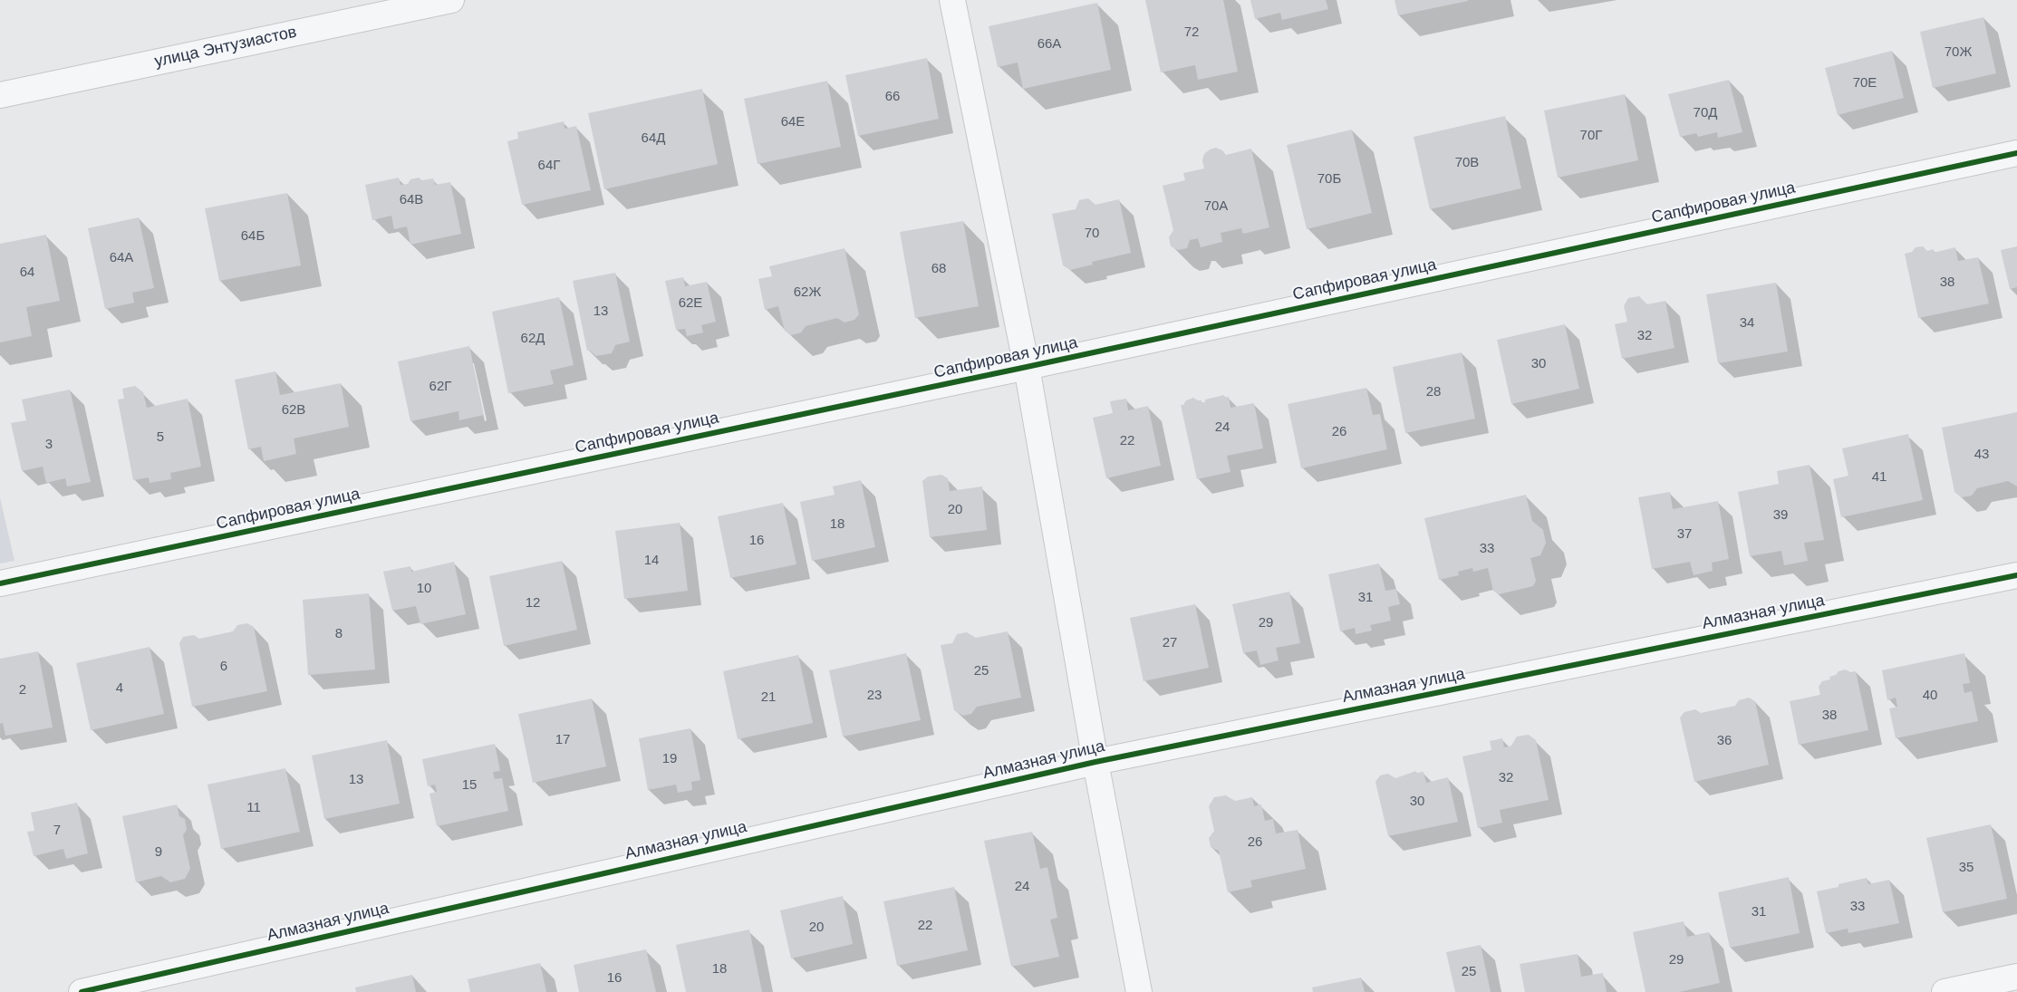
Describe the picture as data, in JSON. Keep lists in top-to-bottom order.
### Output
{
  "streets": {
    "street": ["улица Энтузиастов", "Сапфировая улица", "Алмазная улица"]
  },
  "house_numbers": [
    "72",
    "66А",
    "70Ж",
    "70Е",
    "66",
    "70Д",
    "64Е",
    "70Г",
    "64Д",
    "70В",
    "64Г",
    "70Б",
    "64В",
    "70А",
    "70",
    "64Б",
    "64А",
    "68",
    "64",
    "38",
    "62Ж",
    "62Е",
    "13",
    "34",
    "32",
    "62Д",
    "30",
    "62Г",
    "28",
    "62В",
    "24",
    "26",
    "5",
    "22",
    "3",
    "43",
    "41",
    "20",
    "39",
    "18",
    "37",
    "16",
    "33",
    "14",
    "10",
    "31",
    "12",
    "29",
    "8",
    "27",
    "6",
    "25",
    "4",
    "2",
    "23",
    "40",
    "21",
    "38",
    "17",
    "36",
    "19",
    "32",
    "13",
    "15",
    "30",
    "11",
    "7",
    "26",
    "9",
    "35",
    "24",
    "33",
    "31",
    "22",
    "20",
    "29",
    "18",
    "25",
    "16"
  ]
}
